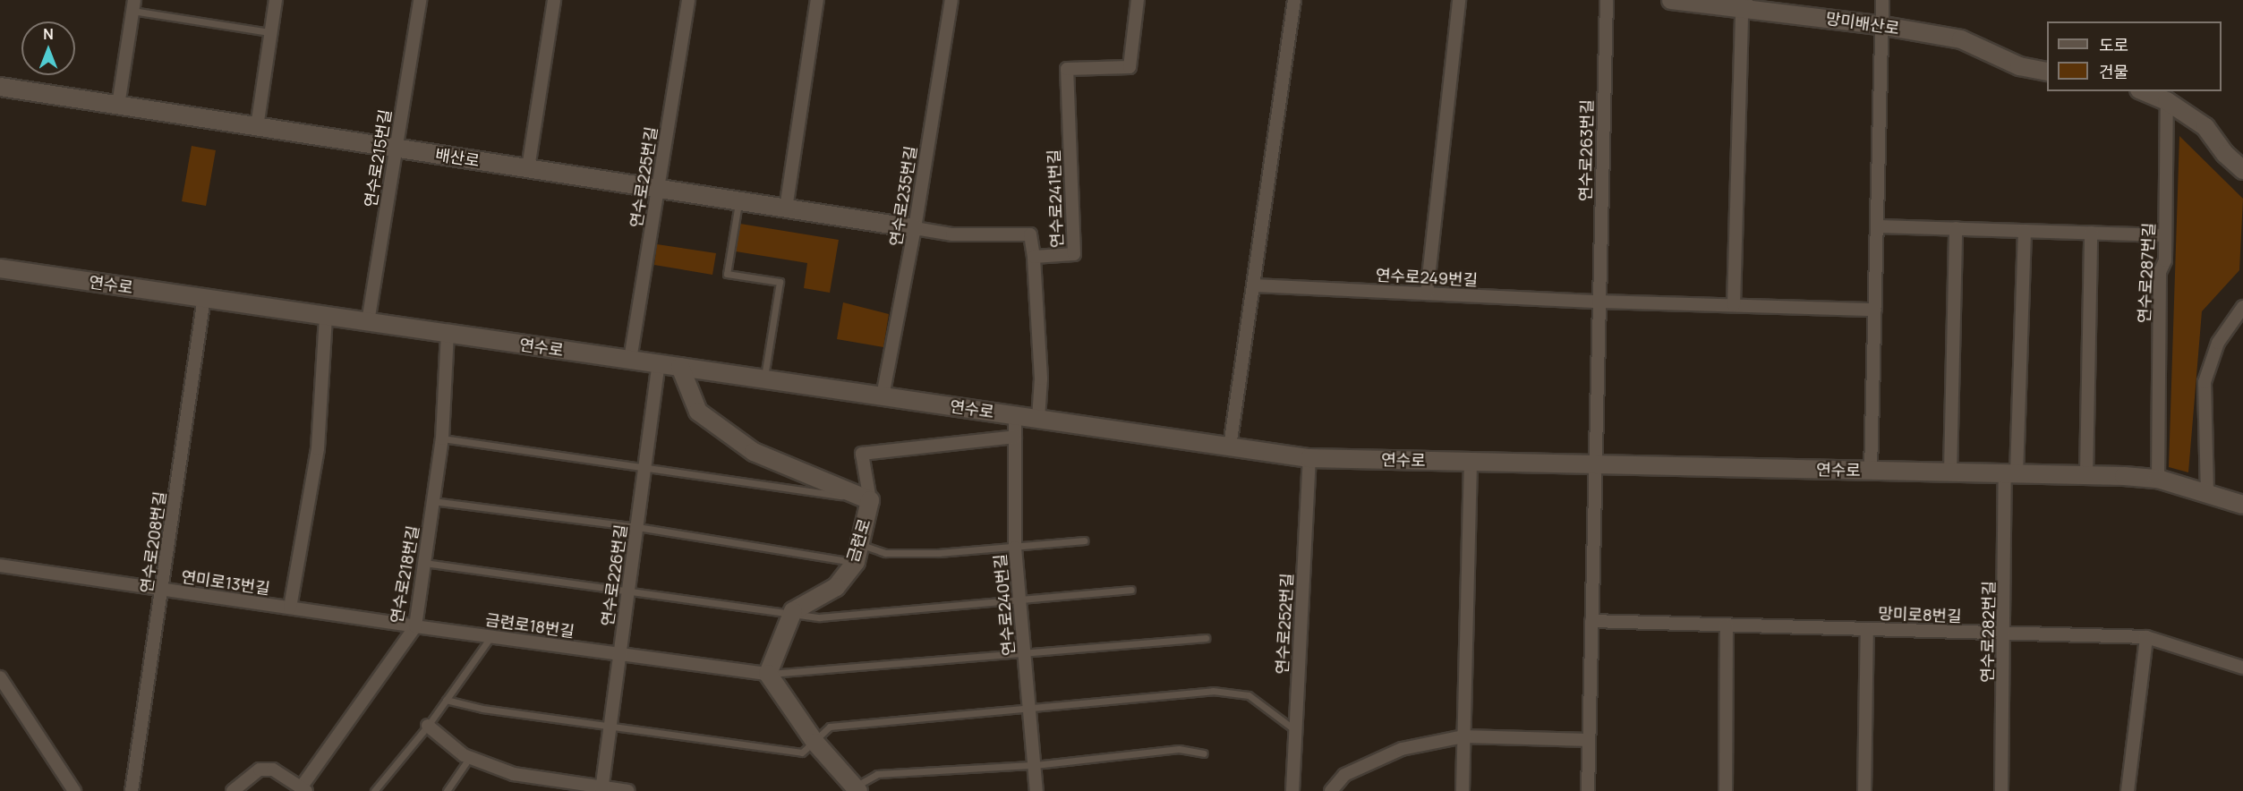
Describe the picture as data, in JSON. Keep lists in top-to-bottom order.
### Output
{
  "streets": {
    "main road": [
      "망미배산로",
      "배산로",
      "연수로",
      "금련로"
    ],
    "street": [
      "연수로263번길",
      "연수로215번길",
      "연수로225번길",
      "연수로235번길",
      "연수로241번길",
      "연수로287번길",
      "연수로249번길",
      "연수로208번길",
      "연수로218번길",
      "연수로226번길",
      "연미로13번길",
      "연수로240번길",
      "망미로8번길",
      "연수로252번길",
      "금련로18번길",
      "연수로282번길"
    ]
  },
  "crossings": [
    ["연수로263번길", "연수로249번길"],
    ["연수로263번길", "연수로"],
    ["연수로263번길", "망미로8번길"],
    ["배산로", "연수로215번길"],
    ["배산로", "연수로225번길"],
    ["배산로", "연수로235번길"],
    ["연수로215번길", "연수로"],
    ["연수로225번길", "연수로"],
    ["연수로235번길", "연수로"],
    ["연수로241번길", "연수로"],
    ["연수로287번길", "연수로"],
    ["연수로", "금련로"],
    ["연수로", "연수로208번길"],
    ["연수로", "연수로218번길"],
    ["연수로", "연수로226번길"],
    ["연수로", "연수로240번길"],
    ["연수로", "연수로252번길"],
    ["연수로", "연수로282번길"],
    ["연수로208번길", "연미로13번길"],
    ["연수로218번길", "연미로13번길"],
    ["연수로218번길", "금련로18번길"],
    ["연수로226번길", "금련로18번길"],
    ["연미로13번길", "금련로18번길"],
    ["망미로8번길", "연수로282번길"]
  ],
  "legend": ["도로", "건물"],
  "north": "top"
}
